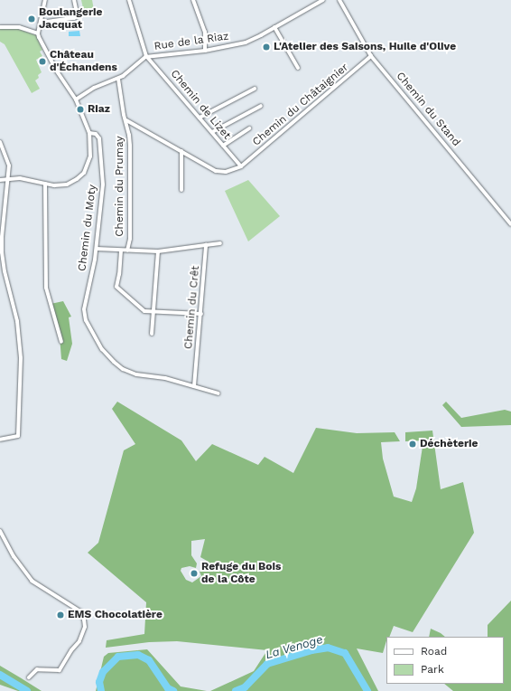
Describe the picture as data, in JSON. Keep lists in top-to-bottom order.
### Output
{
  "streets": {
    "street": [
      "Rue de la Riaz",
      "Chemin de Lizet",
      "Chemin du Châtaignier",
      "Chemin du Stand",
      "Chemin du Prumay",
      "Chemin du Moty",
      "Chemin du Crêt"
    ]
  },
  "crossings": [
    ["Rue de la Riaz", "Chemin de Lizet"],
    ["Rue de la Riaz", "Chemin du Prumay"],
    ["Chemin de Lizet", "Chemin du Châtaignier"],
    ["Chemin du Châtaignier", "Chemin du Stand"],
    ["Chemin du Moty", "Chemin du Crêt"]
  ],
  "water": ["La Venoge"],
  "places": [
    "Boulangerie Jacquat",
    "L'Atelier des Saisons, Huile d'Olive",
    "Château d'Échandens",
    "Riaz",
    "Déchèterie",
    "Refuge du Bois de la Côte",
    "EMS Chocolatière"
  ],
  "legend": ["Road", "Park"]
}
